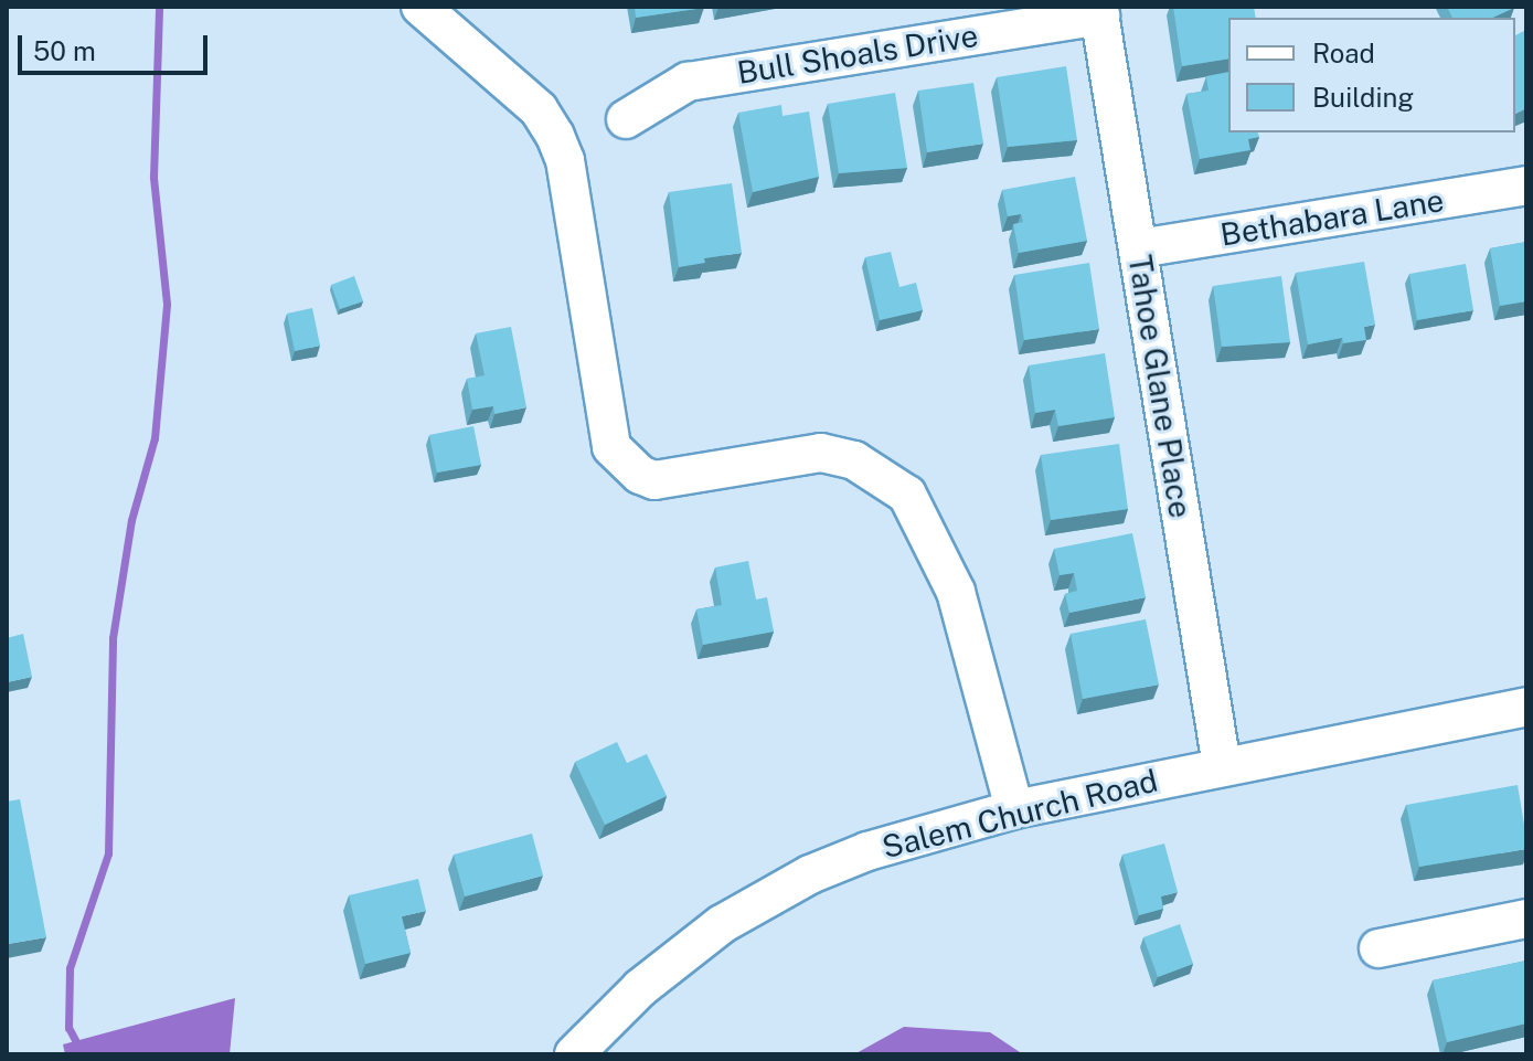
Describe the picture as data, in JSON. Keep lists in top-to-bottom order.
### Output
{
  "streets": {
    "street": [
      "Bull Shoals Drive",
      "Bethabara Lane",
      "Tahoe Glane Place",
      "Salem Church Road"
    ]
  },
  "crossings": [
    ["Bull Shoals Drive", "Tahoe Glane Place"],
    ["Bethabara Lane", "Tahoe Glane Place"],
    ["Tahoe Glane Place", "Salem Church Road"]
  ],
  "legend": ["Road", "Building"],
  "scale_bar": "50 m"
}
